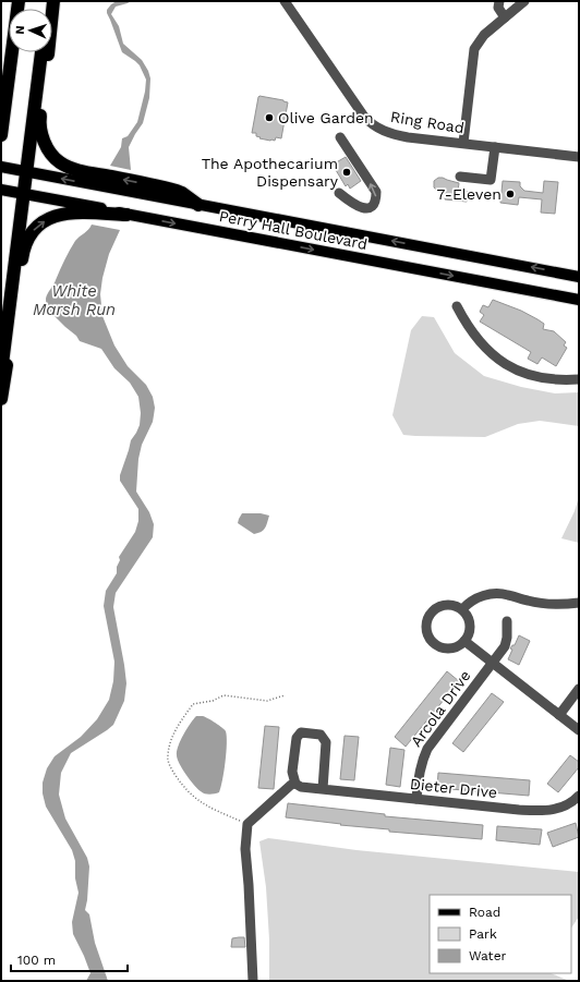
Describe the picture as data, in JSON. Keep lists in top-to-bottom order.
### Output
{
  "streets": {
    "main road": ["Perry Hall Boulevard"],
    "street": ["Ring Road", "Arcola Drive", "Dieter Drive"]
  },
  "crossings": [
    ["Arcola Drive", "Dieter Drive"]
  ],
  "water": ["White Marsh Run"],
  "places": ["Olive Garden", "The Apothecarium Dispensary", "7-Eleven"],
  "legend": ["Road", "Park", "Water"],
  "scale_bar": "100 m",
  "north": "left"
}
